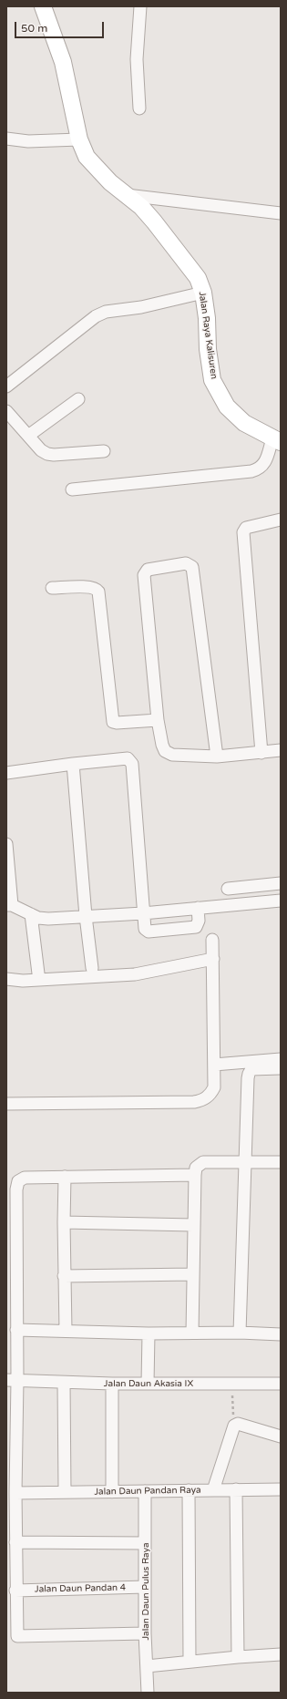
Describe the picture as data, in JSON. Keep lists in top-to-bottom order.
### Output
{
  "streets": {
    "main road": ["Jalan Raya Kalisuren"],
    "street": [
      "Jalan Daun Akasia IX",
      "Jalan Daun Pandan Raya",
      "Jalan Daun Pandan 4",
      "Jalan Daun Pulus Raya"
    ]
  },
  "crossings": [
    ["Jalan Daun Pandan Raya", "Jalan Daun Pulus Raya"],
    ["Jalan Daun Pandan 4", "Jalan Daun Pulus Raya"]
  ],
  "scale_bar": "50 m"
}
